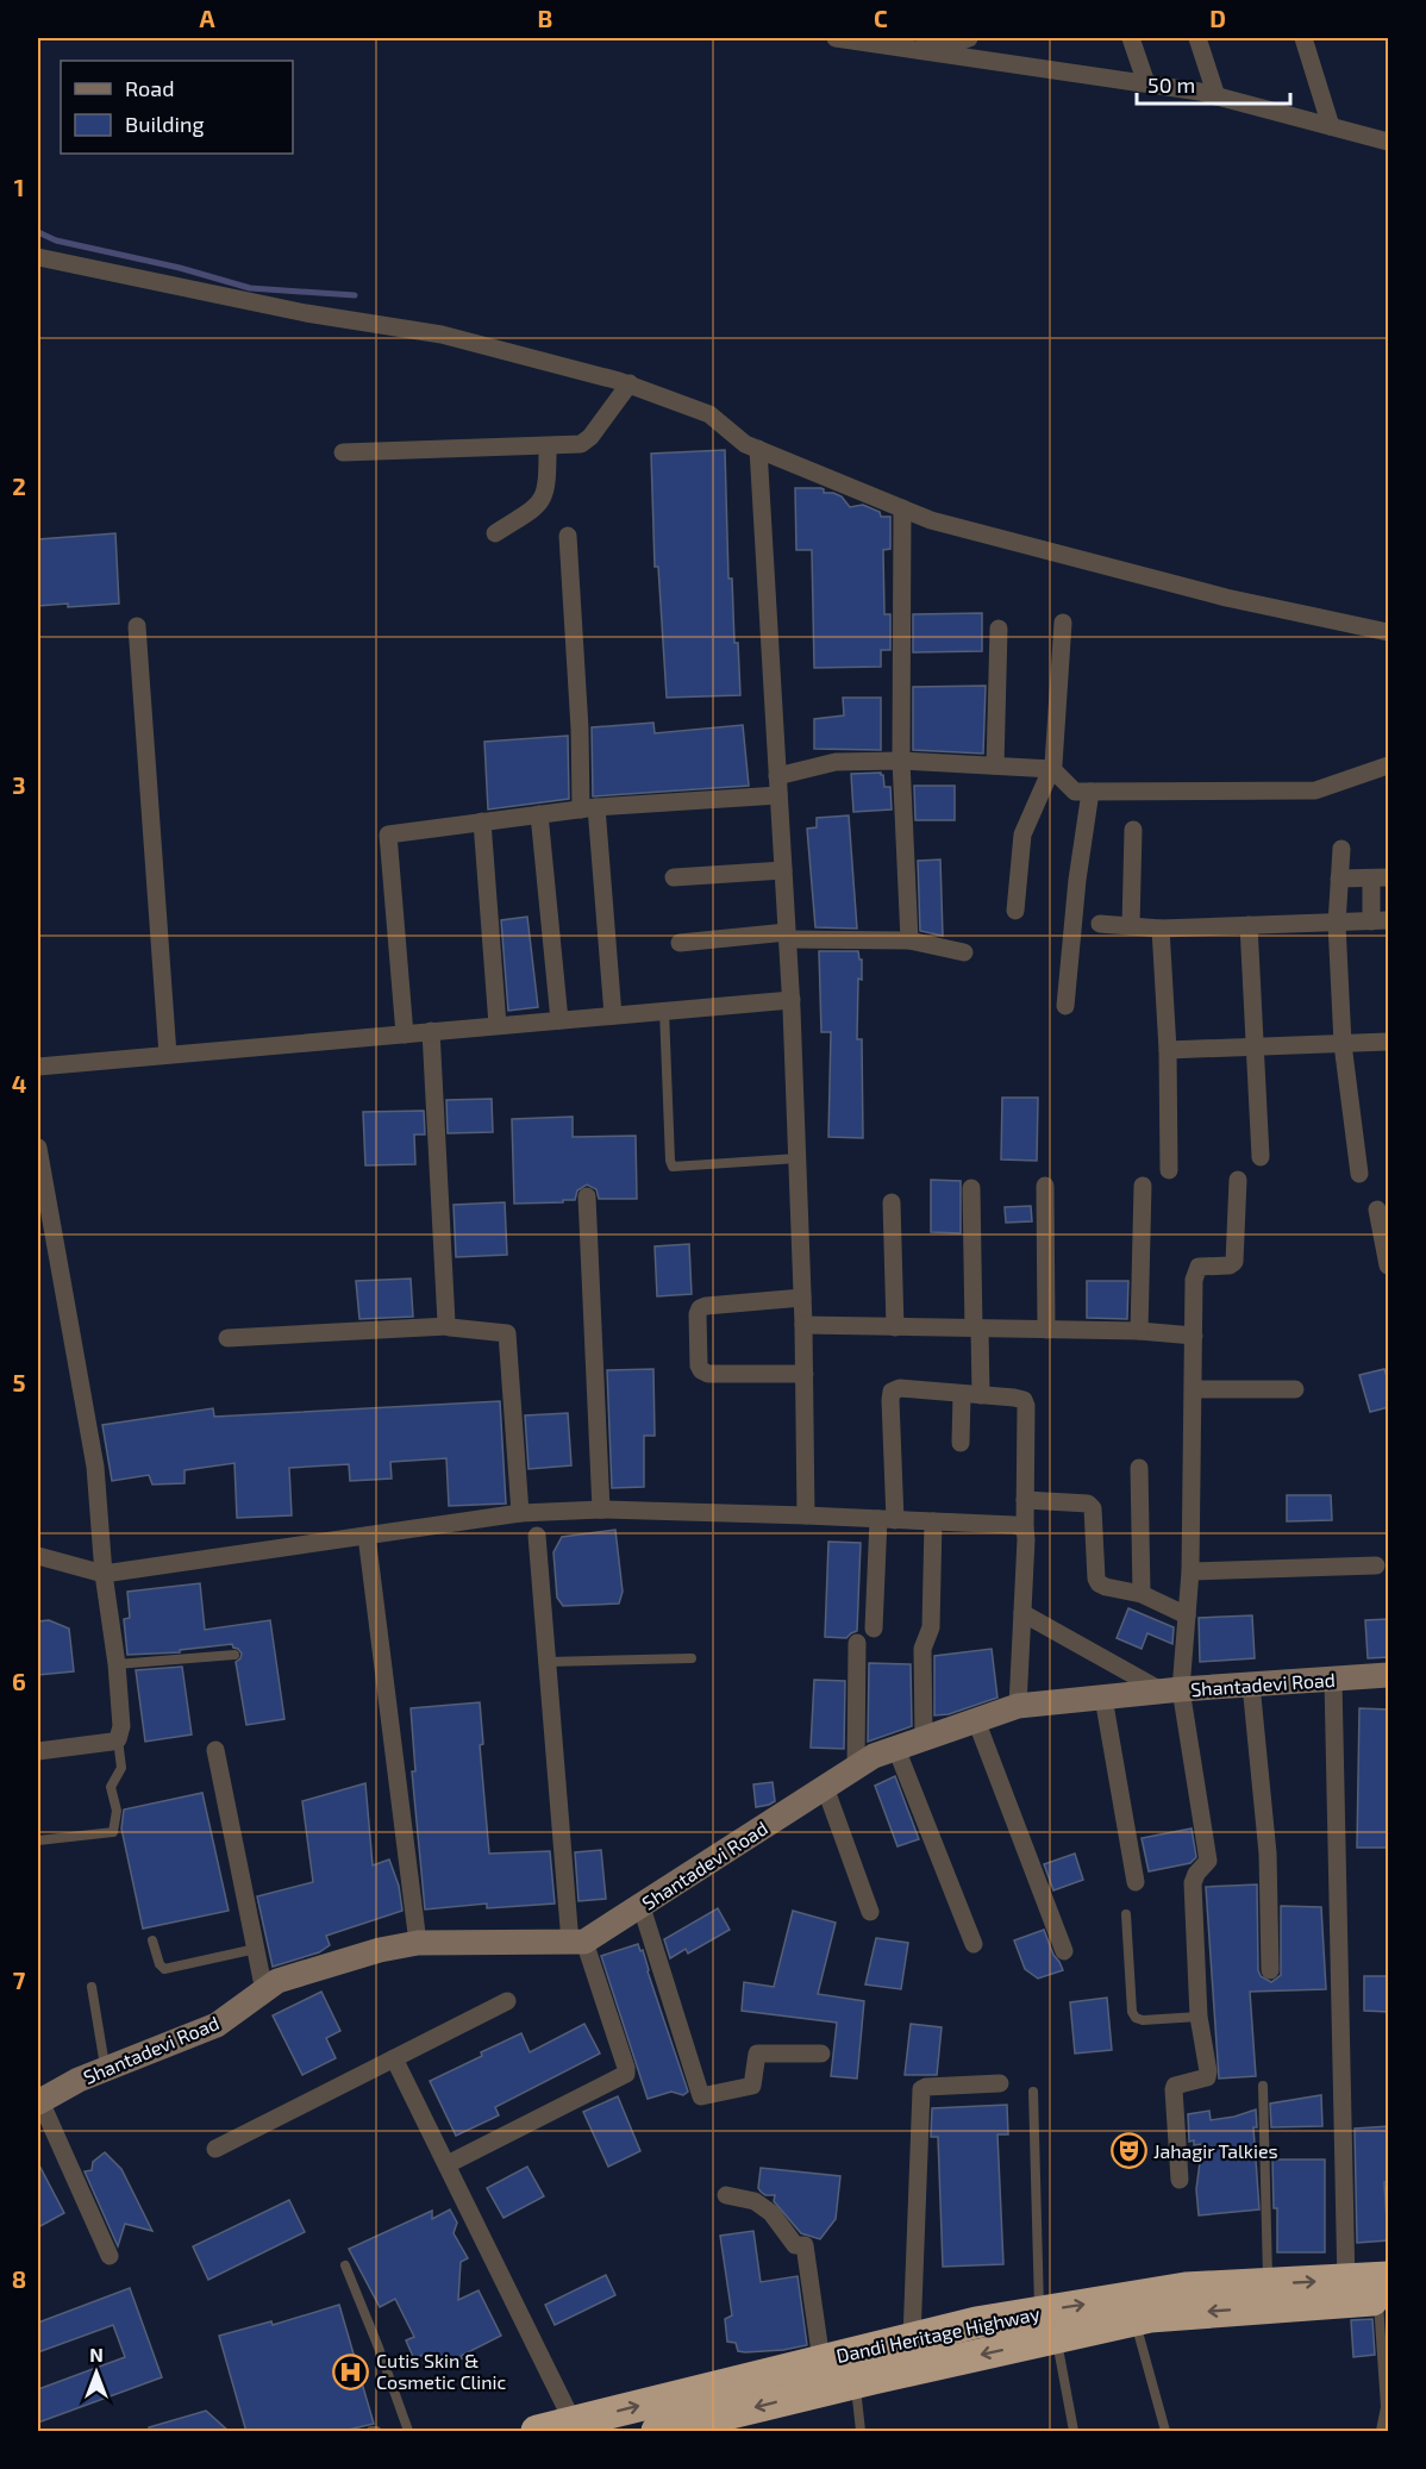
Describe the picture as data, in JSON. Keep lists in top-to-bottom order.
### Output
{
  "streets": {
    "highway": ["Dandi Heritage Highway"],
    "street": ["Shantadevi Road"]
  },
  "places": {
    "theatre": ["Jahagir Talkies"],
    "hospital": ["Cutis Skin & Cosmetic Clinic"]
  },
  "legend": ["Road", "Building"],
  "scale_bar": "50 m",
  "north": "top",
  "grid": {
    "columns": [
      "A",
      "B",
      "C",
      "D"
    ],
    "rows": [
      "1",
      "2",
      "3",
      "4",
      "5",
      "6",
      "7",
      "8"
    ]
  }
}
